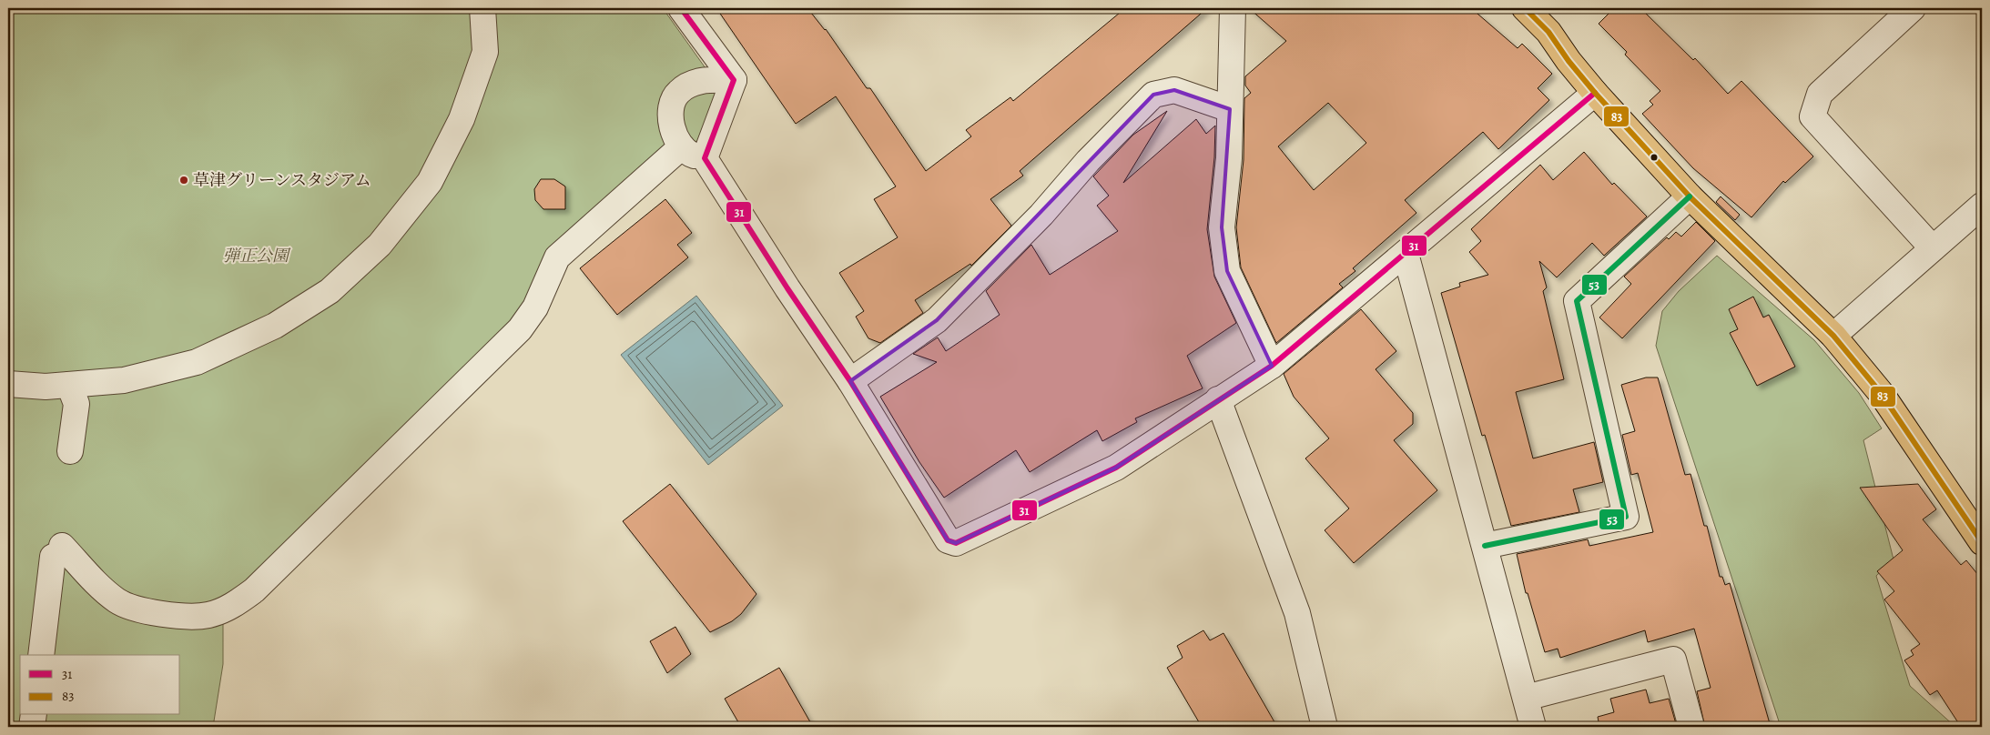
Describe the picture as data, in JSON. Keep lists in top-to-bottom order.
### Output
{
  "parks": ["弾正公園"],
  "places": ["草津グリーンスタジアム"],
  "lines": ["transit line 31", "transit line 83", "transit line 53"],
  "legend": ["31", "83"]
}
